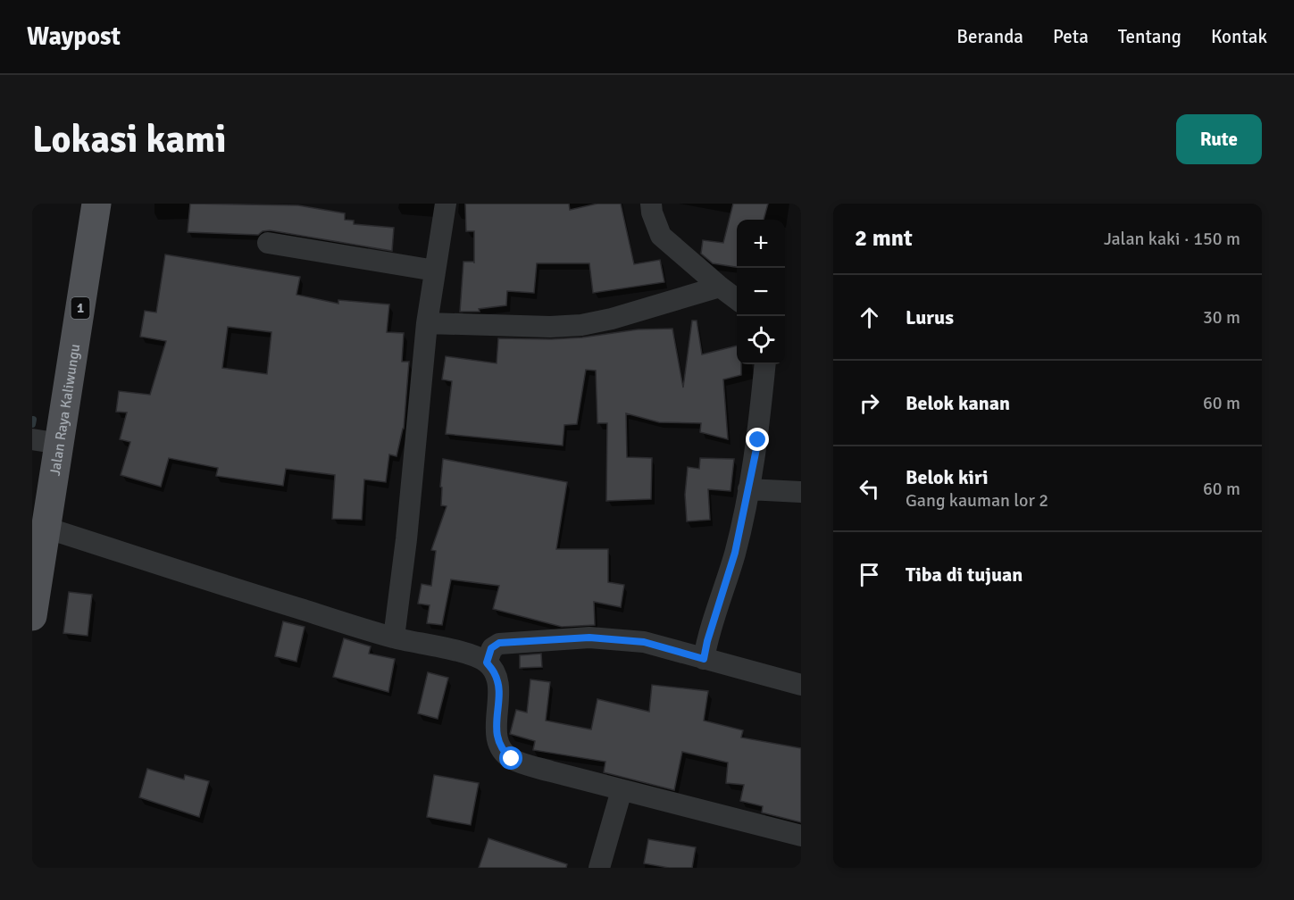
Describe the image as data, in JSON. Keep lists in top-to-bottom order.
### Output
{
  "streets": {
    "main road": ["1", "Jalan Raya Kaliwungu"]
  },
  "page": {
    "header": "Waypost",
    "nav": [
      "Beranda",
      "Peta",
      "Tentang",
      "Kontak"
    ],
    "buttons": "Rute",
    "title": "Lokasi kami",
    "heading": ["2 mnt", "Jalan kaki · 150 m"],
    "map_buttons": ["+", "−"],
    "list": [
      ["Lurus", "30 m"],
      ["Belok kanan", "60 m"],
      ["Belok kiri", "Gang kauman lor 2", "60 m"],
      "Tiba di tujuan"
    ]
  }
}
